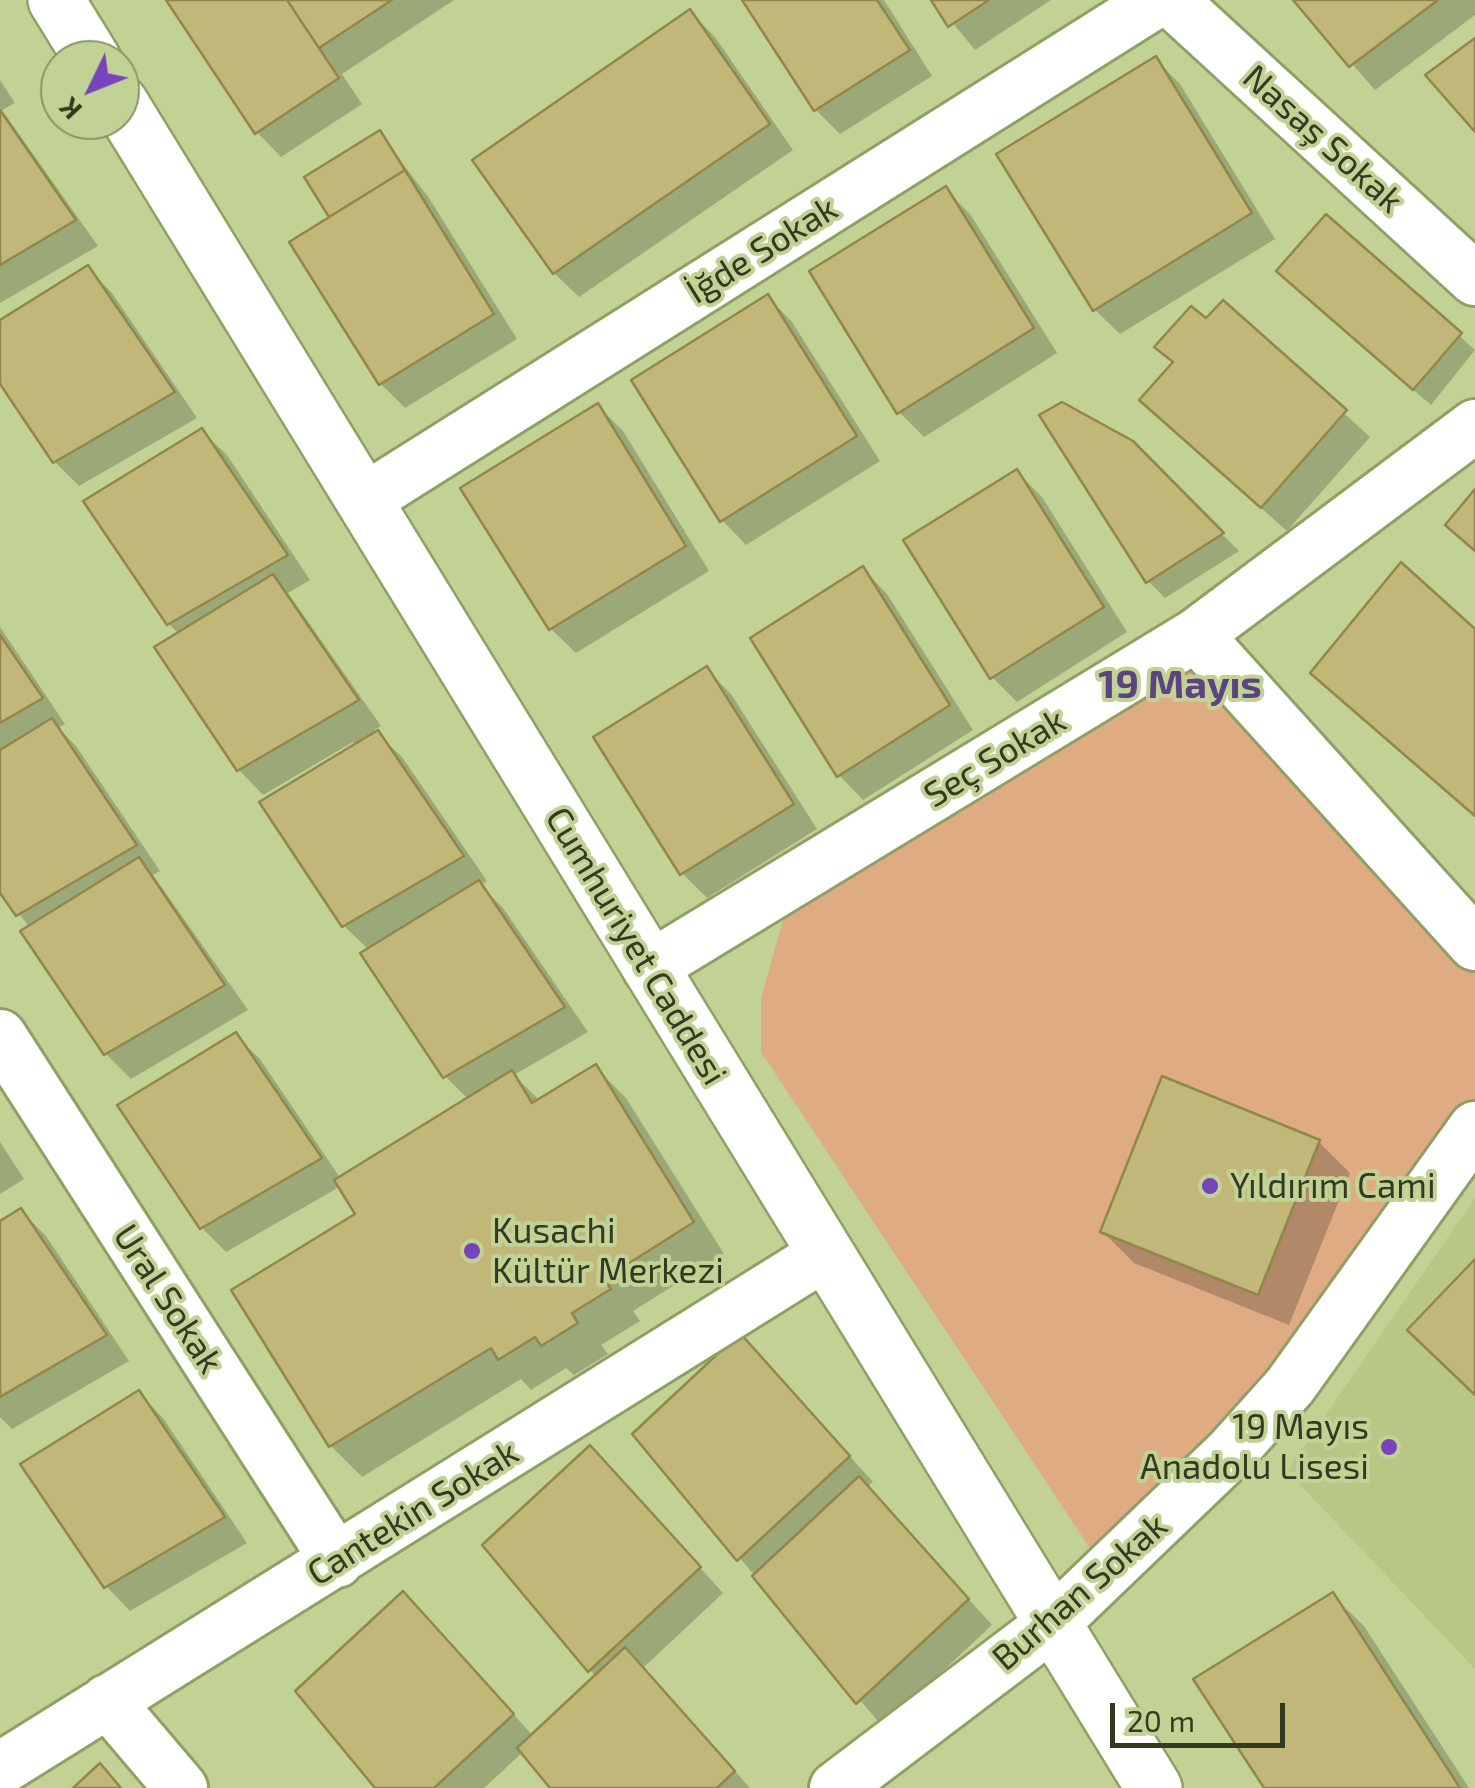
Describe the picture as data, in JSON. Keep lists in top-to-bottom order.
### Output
{
  "streets": {
    "street": [
      "Nasaş Sokak",
      "İğde Sokak",
      "Seç Sokak",
      "Cumhuriyet Caddesi",
      "Ural Sokak",
      "Cantekin Sokak",
      "Burhan Sokak"
    ]
  },
  "crossings": [
    ["İğde Sokak", "Cumhuriyet Caddesi"],
    ["Seç Sokak", "Cumhuriyet Caddesi"],
    ["Cumhuriyet Caddesi", "Cantekin Sokak"],
    ["Cumhuriyet Caddesi", "Burhan Sokak"],
    ["Ural Sokak", "Cantekin Sokak"]
  ],
  "districts": ["19 Mayıs"],
  "places": ["Yıldırım Cami", "Kusachi Kültür Merkezi", "19 Mayıs Anadolu Lisesi"],
  "scale_bar": "20 m",
  "north": "bottom left"
}
